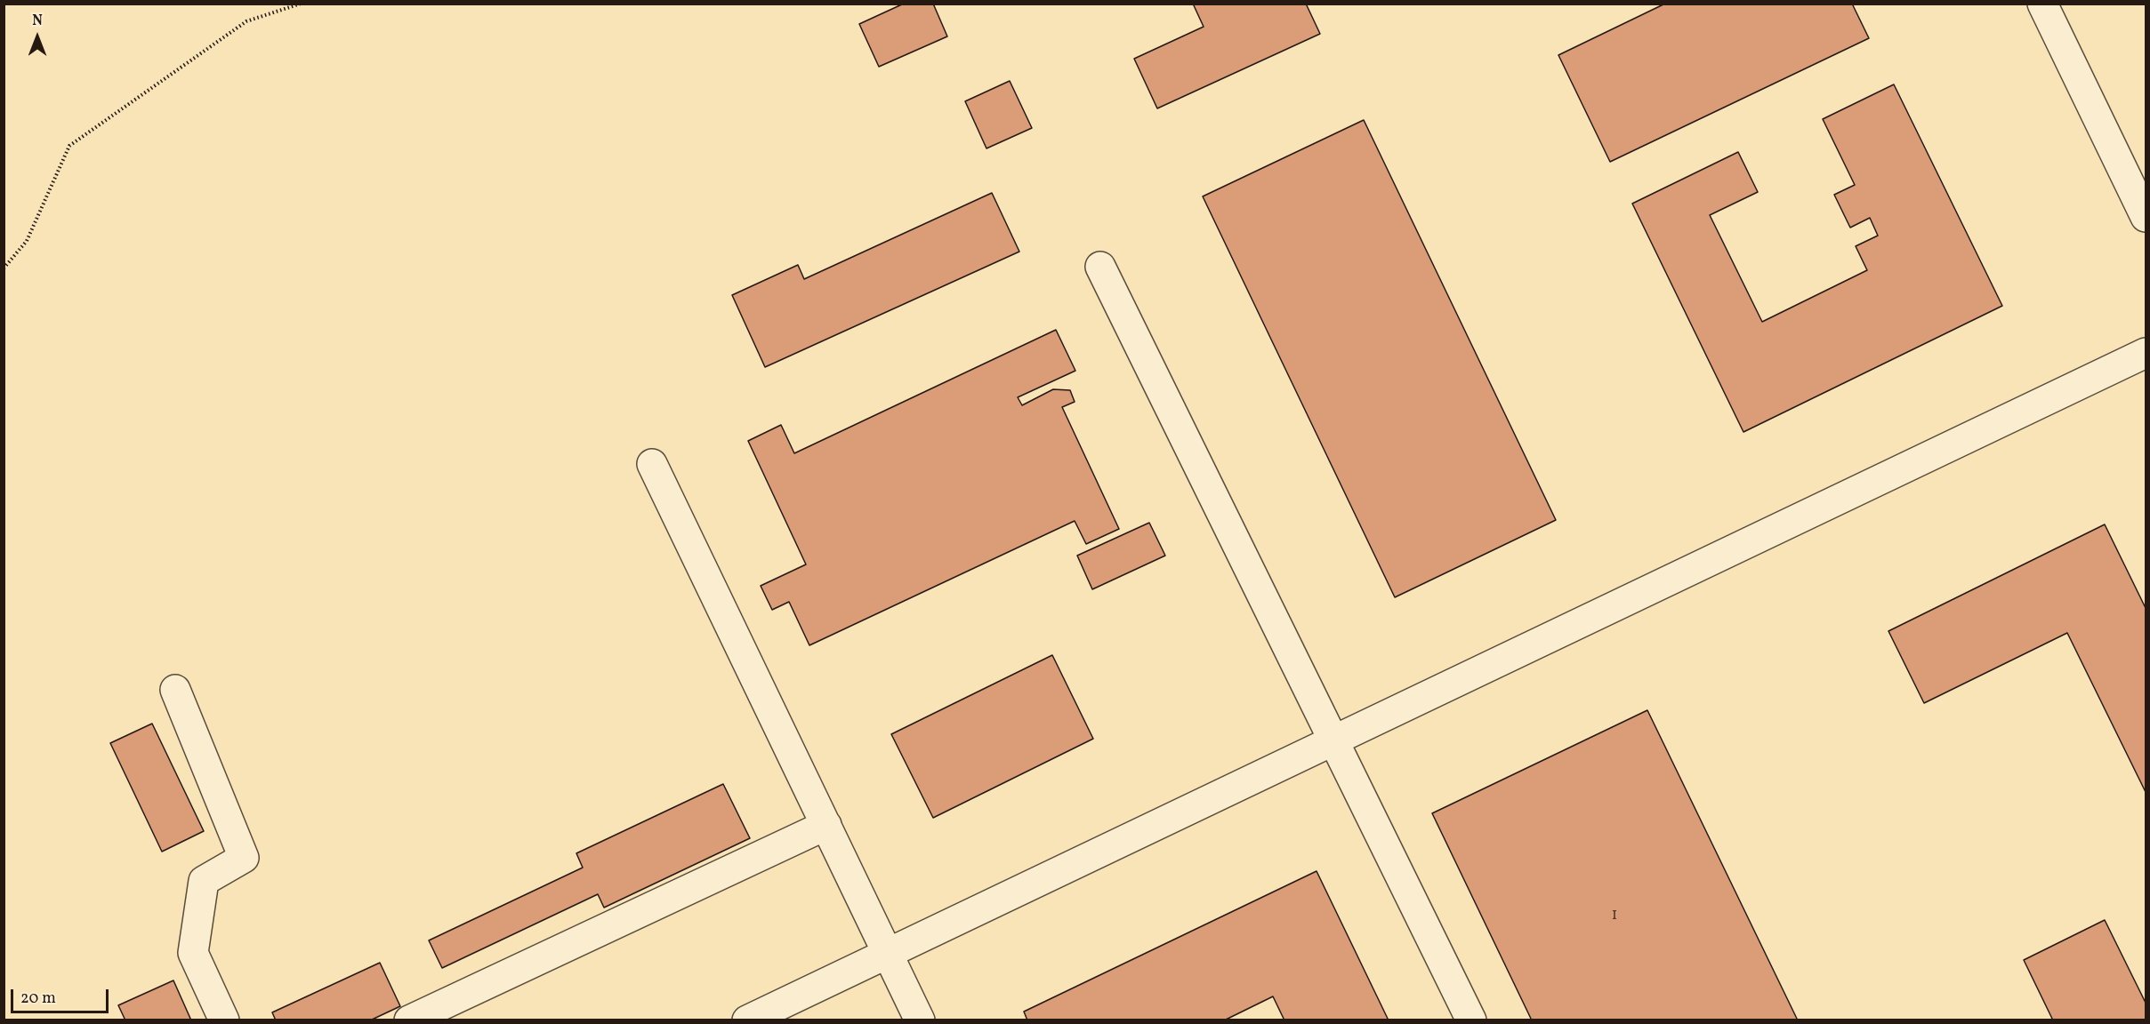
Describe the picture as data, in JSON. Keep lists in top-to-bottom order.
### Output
{
  "house_numbers": ["1"],
  "scale_bar": "20 m",
  "north": "top"
}
